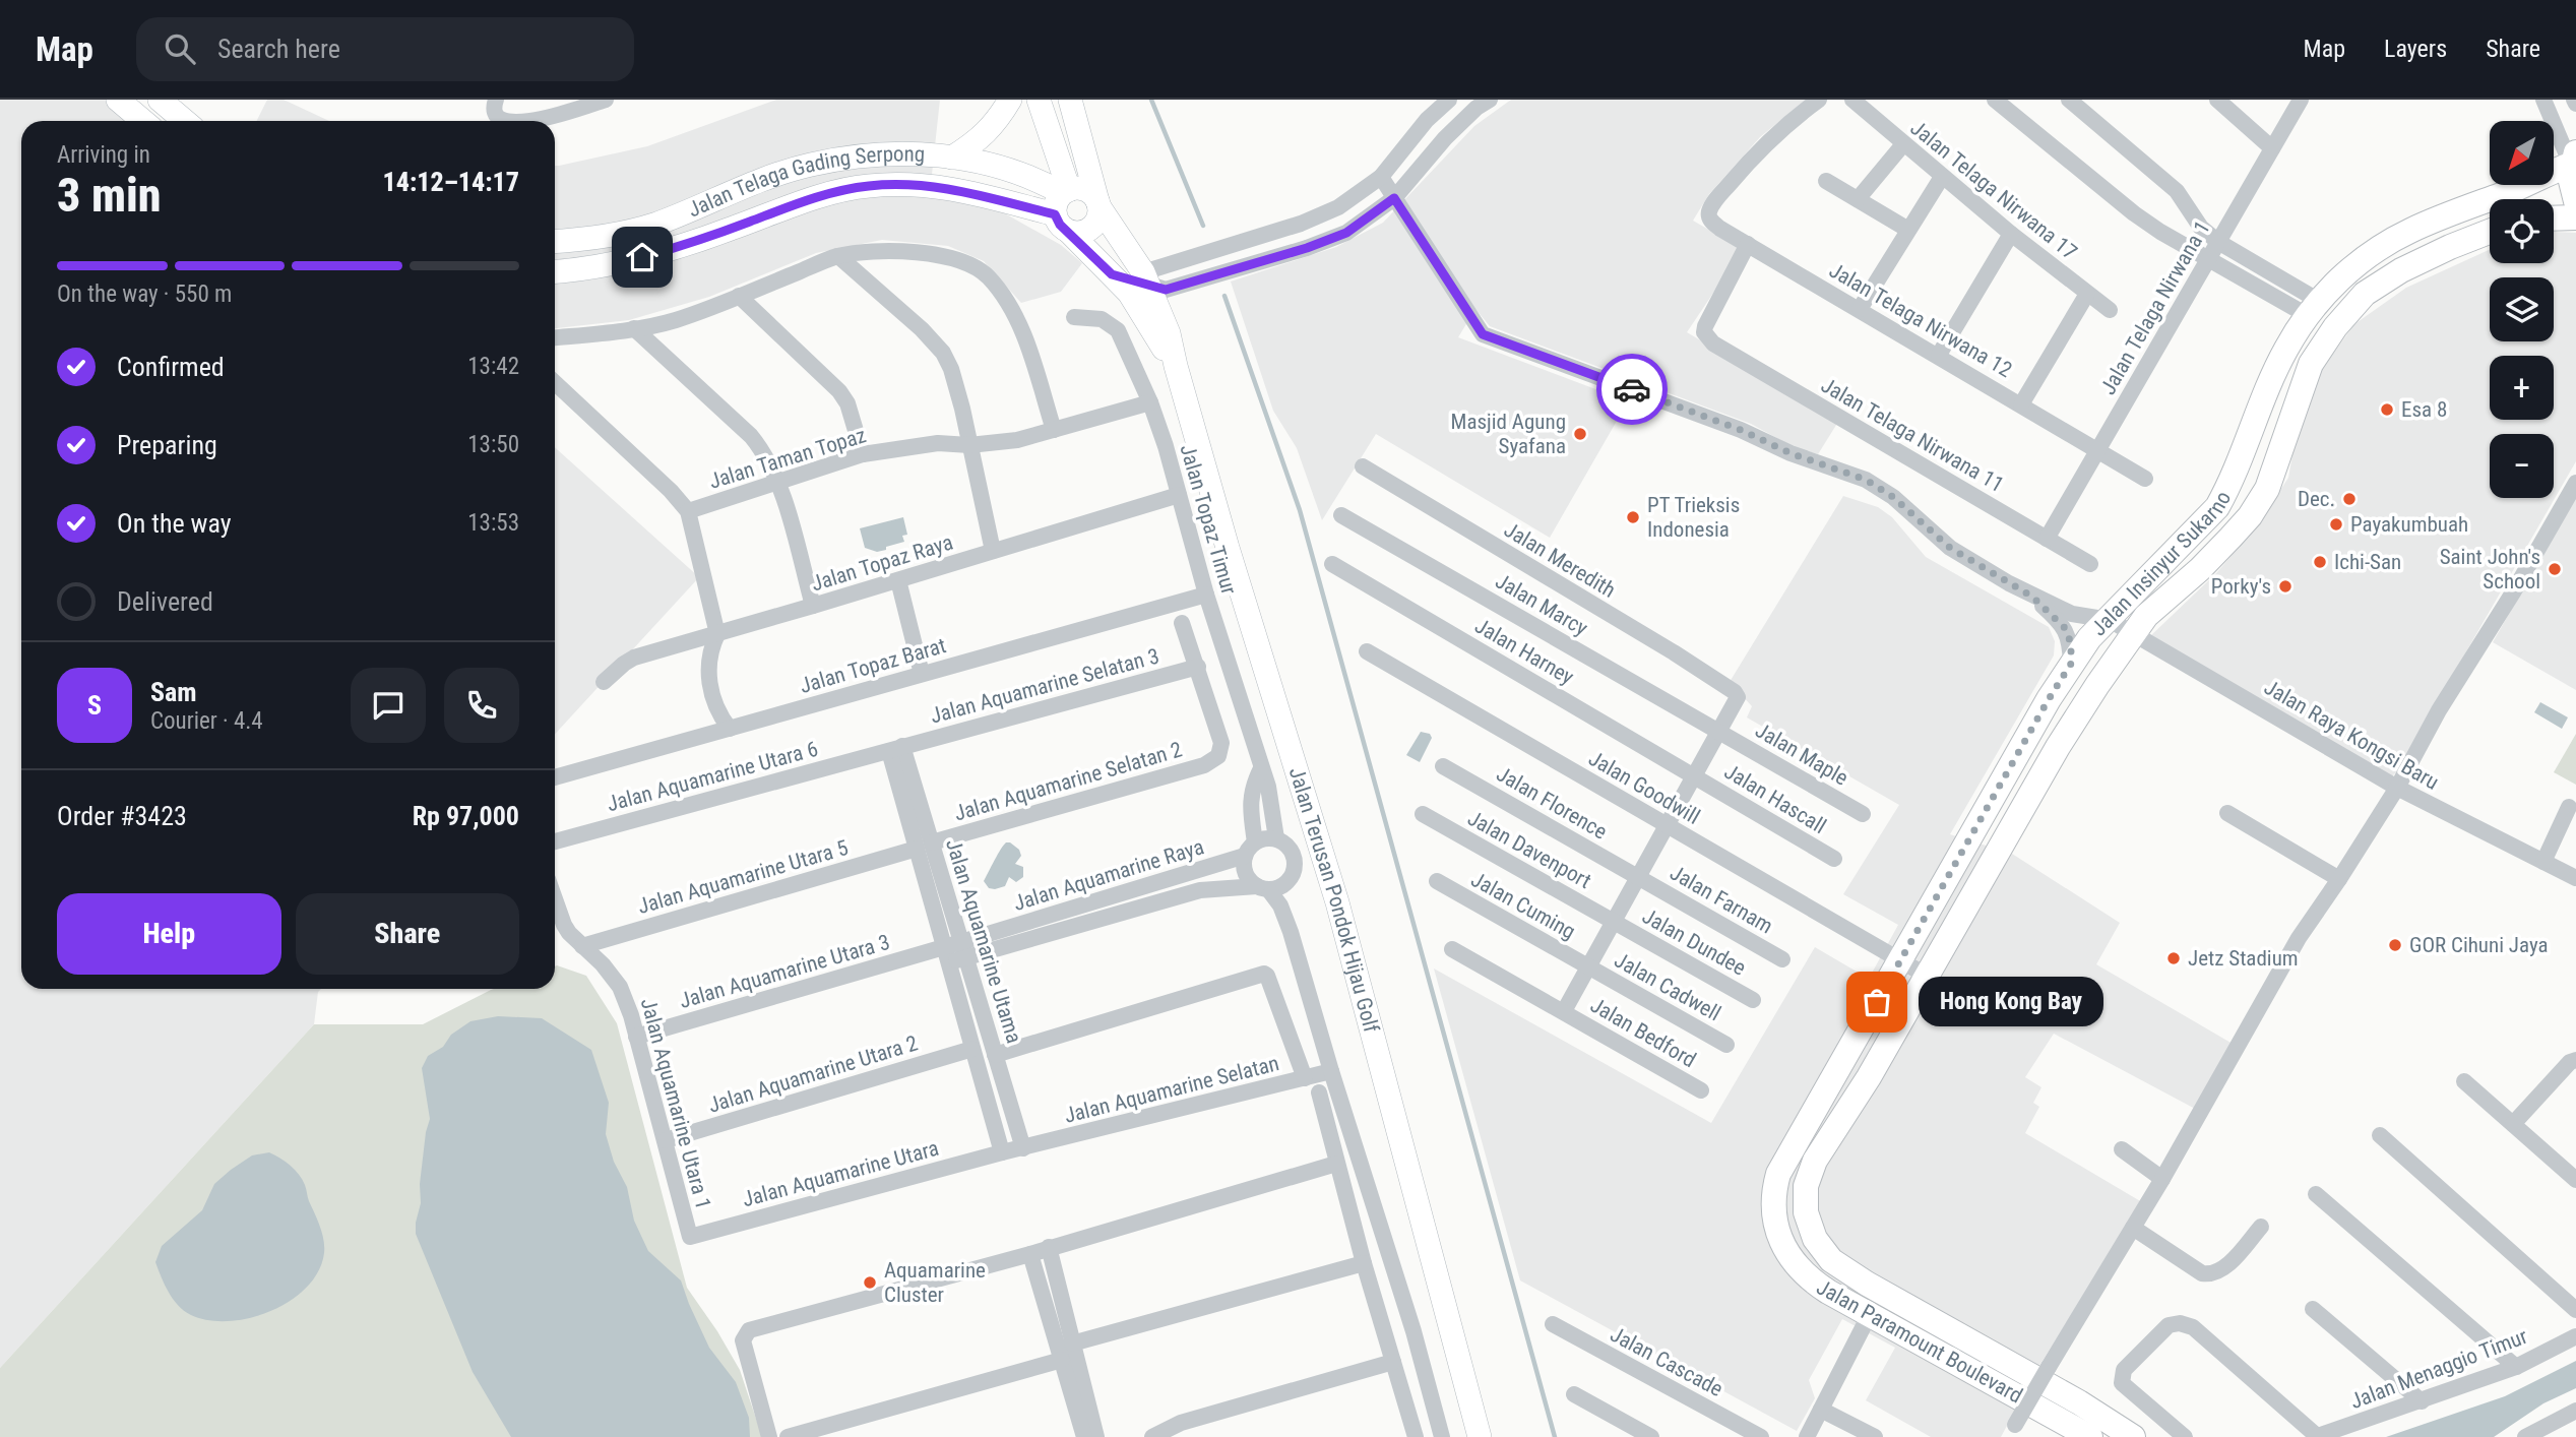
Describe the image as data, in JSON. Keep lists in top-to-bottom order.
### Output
{
  "streets": {
    "main road": [
      "Jalan Telaga Gading Serpong",
      "Jalan Insinyur Sukarno",
      "Jalan Terusan Pondok Hijau Golf",
      "Jalan Paramount Boulevard"
    ],
    "street": [
      "Jalan Telaga Nirwana 17",
      "Jalan Telaga Nirwana 1",
      "Jalan Telaga Nirwana 12",
      "Jalan Telaga Nirwana 11",
      "Jalan Taman Topaz",
      "Jalan Topaz Timur",
      "Jalan Meredith",
      "Jalan Topaz Raya",
      "Jalan Marcy",
      "Jalan Harney",
      "Jalan Topaz Barat",
      "Jalan Aquamarine Selatan 3",
      "Jalan Raya Kongsi Baru",
      "Jalan Maple",
      "Jalan Aquamarine Utara 6",
      "Jalan Aquamarine Selatan 2",
      "Jalan Goodwill",
      "Jalan Hascall",
      "Jalan Florence",
      "Jalan Davenport",
      "Jalan Aquamarine Raya",
      "Jalan Aquamarine Utara 5",
      "Jalan Farnam",
      "Jalan Cuming",
      "Jalan Aquamarine Utama",
      "Jalan Dundee",
      "Jalan Aquamarine Utara 3",
      "Jalan Cadwell",
      "Jalan Bedford",
      "Jalan Aquamarine Utara 2",
      "Jalan Aquamarine Selatan",
      "Jalan Aquamarine Utara 1",
      "Jalan Aquamarine Utara",
      "Jalan Cascade",
      "Jalan Menaggio Timur"
    ]
  },
  "crossings": [
    ["Jalan Telaga Gading Serpong", "Jalan Terusan Pondok Hijau Golf"],
    ["Jalan Telaga Nirwana 1", "Jalan Telaga Nirwana 12"],
    ["Jalan Telaga Nirwana 1", "Jalan Telaga Nirwana 11"],
    ["Jalan Telaga Nirwana 12", "Jalan Telaga Nirwana 11"],
    ["Jalan Taman Topaz", "Jalan Topaz Timur"],
    ["Jalan Topaz Timur", "Jalan Topaz Raya"],
    ["Jalan Topaz Timur", "Jalan Topaz Barat"],
    ["Jalan Topaz Timur", "Jalan Aquamarine Raya"],
    ["Jalan Meredith", "Jalan Marcy"],
    ["Jalan Meredith", "Jalan Maple"],
    ["Jalan Insinyur Sukarno", "Jalan Raya Kongsi Baru"],
    ["Jalan Insinyur Sukarno", "Jalan Goodwill"],
    ["Jalan Insinyur Sukarno", "Jalan Paramount Boulevard"],
    ["Jalan Marcy", "Jalan Maple"],
    ["Jalan Harney", "Jalan Hascall"],
    ["Jalan Aquamarine Selatan 3", "Jalan Aquamarine Utara 6"],
    ["Jalan Aquamarine Selatan 3", "Jalan Aquamarine Selatan 2"],
    ["Jalan Aquamarine Selatan 3", "Jalan Aquamarine Utama"],
    ["Jalan Aquamarine Utara 6", "Jalan Aquamarine Utama"],
    ["Jalan Aquamarine Selatan 2", "Jalan Aquamarine Utara 5"],
    ["Jalan Aquamarine Selatan 2", "Jalan Aquamarine Utama"],
    ["Jalan Florence", "Jalan Farnam"],
    ["Jalan Davenport", "Jalan Dundee"],
    ["Jalan Aquamarine Raya", "Jalan Aquamarine Utama"],
    ["Jalan Aquamarine Raya", "Jalan Aquamarine Utara 3"],
    ["Jalan Aquamarine Utara 5", "Jalan Aquamarine Utama"],
    ["Jalan Aquamarine Utara 5", "Jalan Aquamarine Utara 1"],
    ["Jalan Cuming", "Jalan Cadwell"],
    ["Jalan Aquamarine Utama", "Jalan Aquamarine Utara 3"],
    ["Jalan Aquamarine Utama", "Jalan Aquamarine Utara 2"],
    ["Jalan Aquamarine Utama", "Jalan Aquamarine Selatan"],
    ["Jalan Aquamarine Utama", "Jalan Aquamarine Utara"],
    ["Jalan Aquamarine Utara 3", "Jalan Aquamarine Utara 1"],
    ["Jalan Aquamarine Utara 2", "Jalan Aquamarine Utara 1"],
    ["Jalan Aquamarine Selatan", "Jalan Aquamarine Utara"],
    ["Jalan Aquamarine Utara 1", "Jalan Aquamarine Utara"]
  ],
  "places": [
    "Esa 8",
    "Masjid Agung Syafana",
    "Dec.",
    "PT Trieksis Indonesia",
    "Payakumbuah",
    "Ichi-San",
    "Saint John's School",
    "Porky's",
    "GOR Cihuni Jaya",
    "Jetz Stadium",
    "Hong Kong Bay",
    "Aquamarine Cluster"
  ],
  "north": "bottom left",
  "page": {
    "header": "Map",
    "search": "Search here",
    "nav": ["Map", "Layers", "Share"],
    "map_buttons": ["+", "−"],
    "heading": ["3 min", "Arriving in", "14:12–14:17"],
    "panel": [
      "Sam",
      "Courier · 4.4",
      "Order #3423",
      "Rp 97,000"
    ],
    "bar": "On the way · 550 m",
    "list": [
      ["Confirmed", "13:42"],
      ["Preparing", "13:50"],
      ["On the way", "13:53"],
      "Delivered"
    ],
    "round": "S",
    "buttons": ["Help", "Share"],
    "bubble": "Hong Kong Bay"
  }
}
